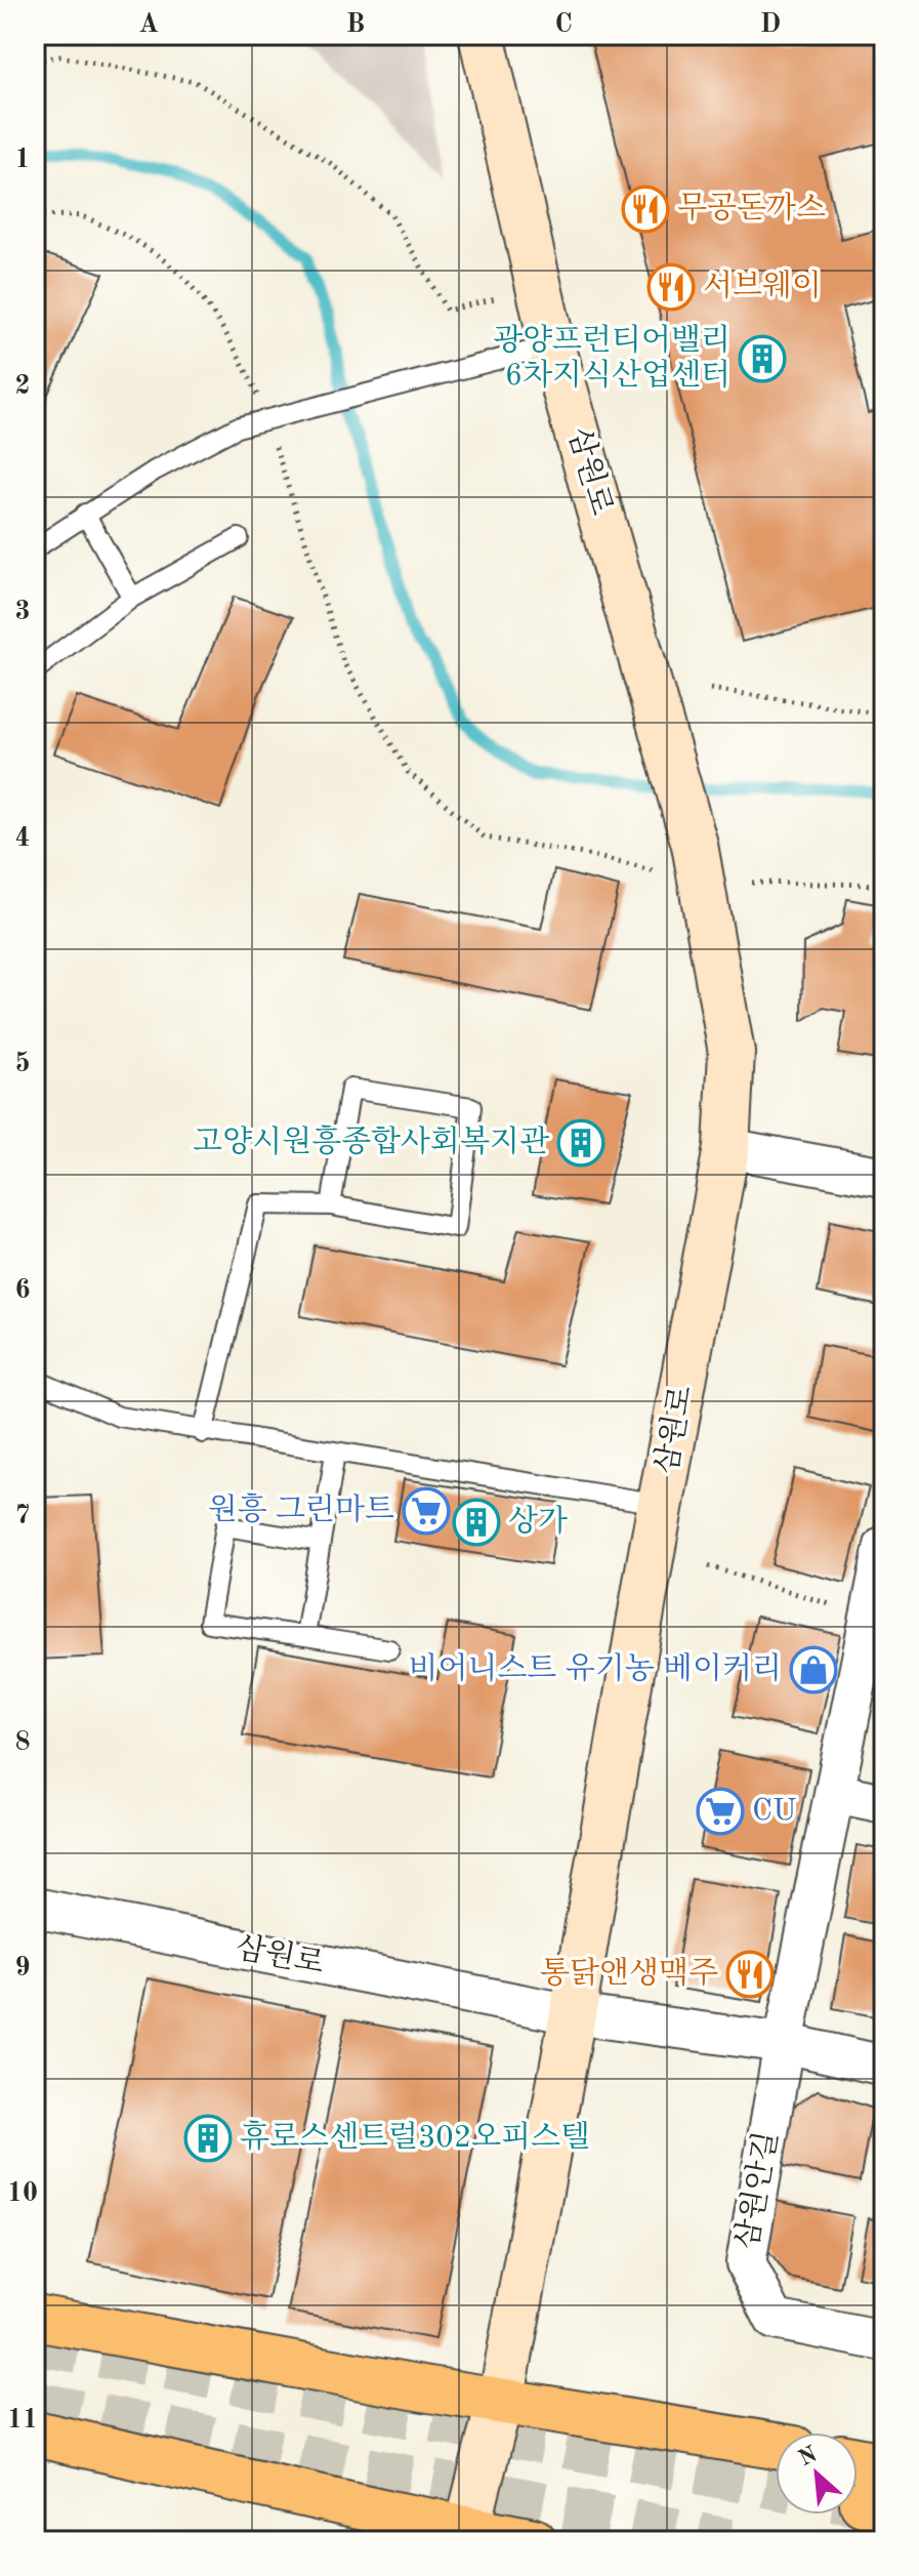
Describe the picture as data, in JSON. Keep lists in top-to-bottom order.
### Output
{
  "streets": {
    "main road": ["삼원로"],
    "street": ["삼원안길"]
  },
  "places": {
    "restaurant": ["무공돈까스", "서브웨이", "통닭앤생맥주"],
    "building": [
      "광양프런티어밸리 6차지식산업센터",
      "고양시원흥종합사회복지관",
      "상가",
      "휴로스센트럴302오피스텔"
    ],
    "supermarket": ["원흥 그린마트", "CU"],
    "shop": ["비어니스트 유기농 베이커리"]
  },
  "north": "top left",
  "grid": {
    "columns": [
      "A",
      "B",
      "C",
      "D"
    ],
    "rows": [
      "1",
      "2",
      "3",
      "4",
      "5",
      "6",
      "7",
      "8",
      "9",
      "10",
      "11"
    ]
  }
}
